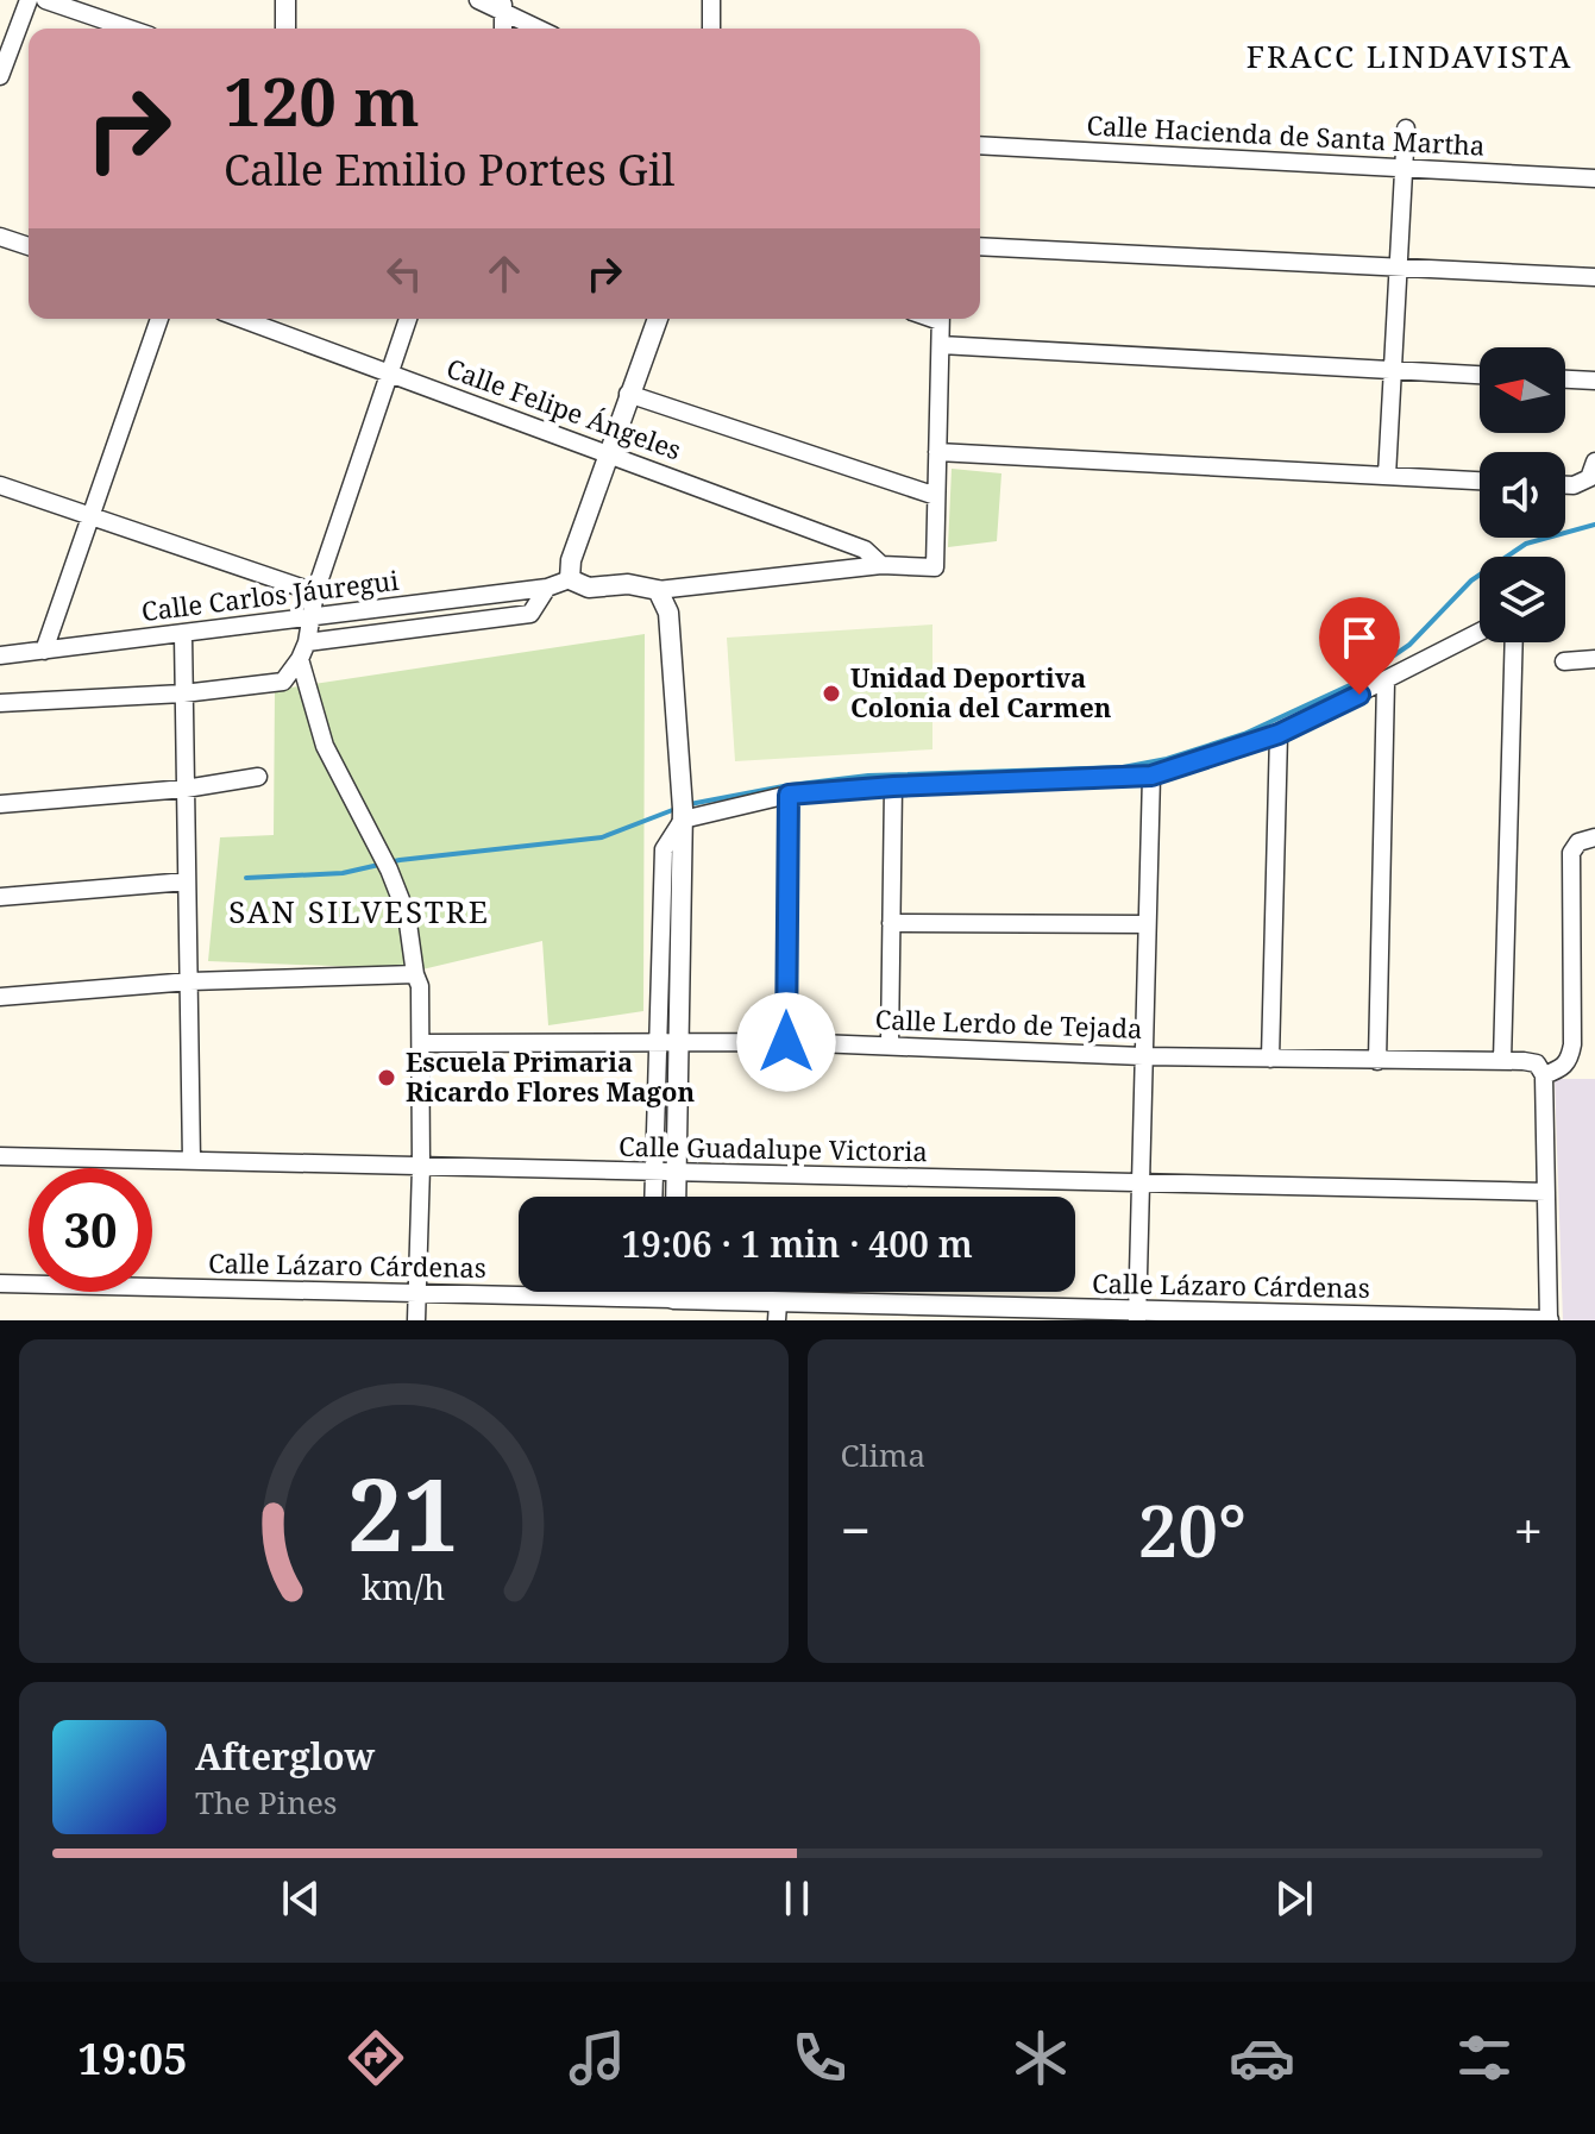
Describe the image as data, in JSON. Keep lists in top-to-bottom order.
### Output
{
  "streets": {
    "street": [
      "Calle Hacienda de Santa Martha",
      "Calle Felipe Ángeles",
      "Calle Carlos Jáuregui",
      "Calle Lerdo de Tejada",
      "Calle Guadalupe Victoria",
      "Calle Lázaro Cárdenas"
    ]
  },
  "crossings": [
    ["Calle Felipe Ángeles", "Calle Carlos Jáuregui"]
  ],
  "districts": ["FRACC LINDAVISTA", "SAN SILVESTRE"],
  "places": ["Unidad Deportiva Colonia del Carmen", "Escuela Primaria Ricardo Flores Magon"],
  "north": "left",
  "page": {
    "turn": ["120 m", "Calle Emilio Portes Gil"],
    "limit": "30",
    "trip": "19:06 · 1 min · 400 m",
    "tile": "Clima",
    "heat": ["−", "20°", "+"],
    "song": ["Afterglow", "The Pines"],
    "tabs": "19:05",
    "gauge": ["21", "km/h"]
  }
}
